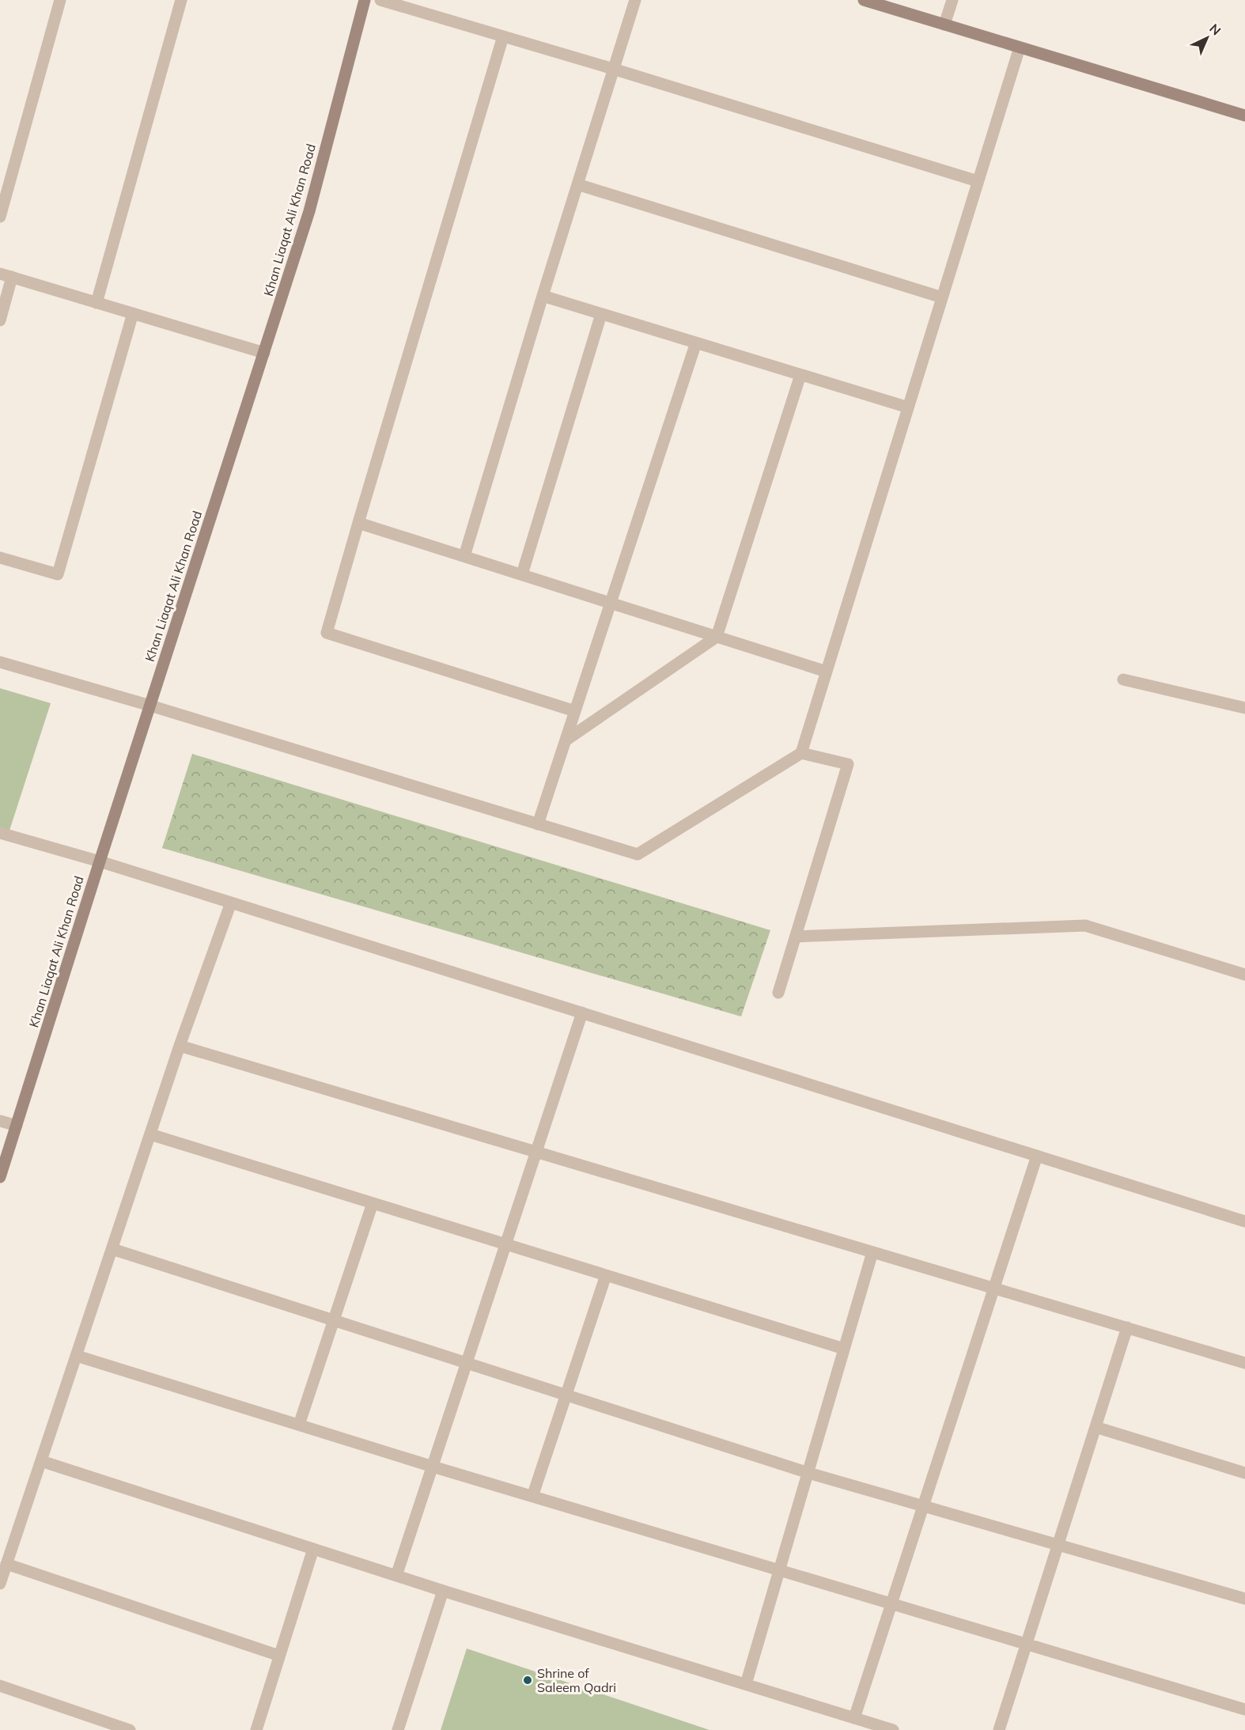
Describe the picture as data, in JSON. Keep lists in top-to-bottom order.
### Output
{
  "streets": {
    "street": ["Khan Liaqat Ali Khan Road"]
  },
  "places": ["Shrine of Saleem Qadri"],
  "north": "top right"
}
